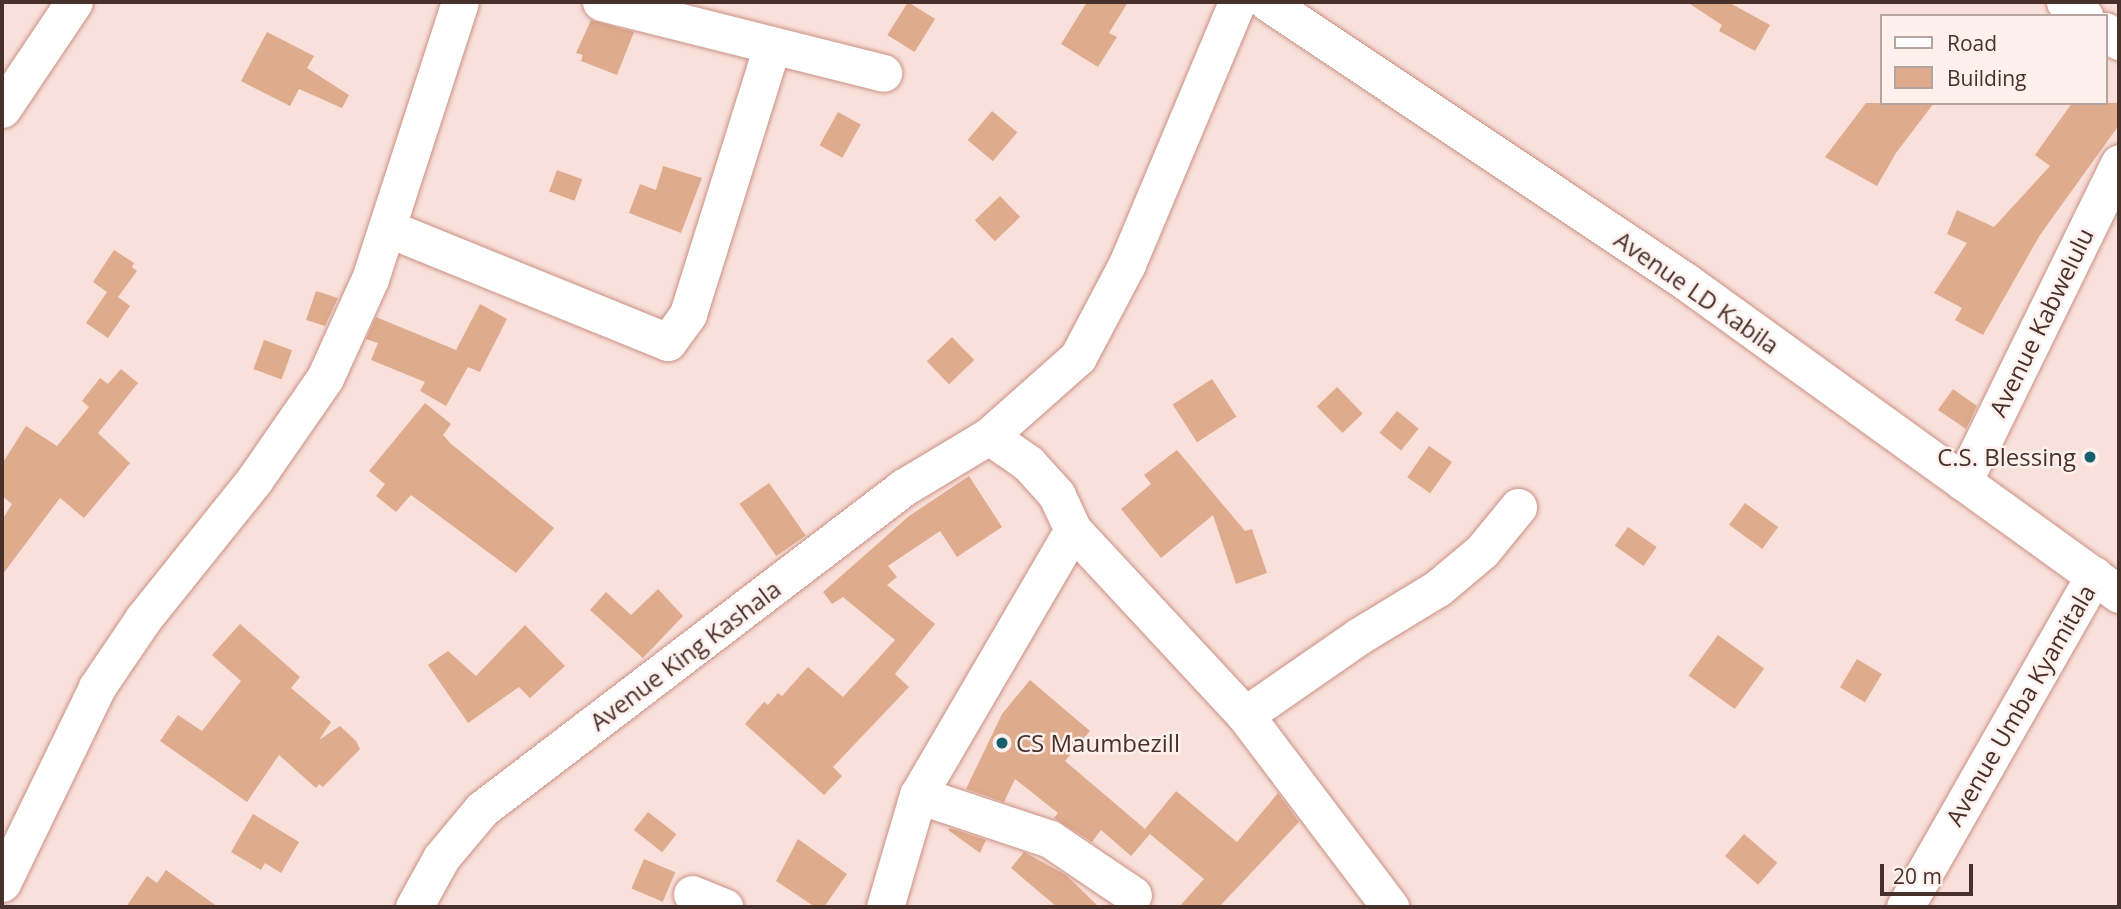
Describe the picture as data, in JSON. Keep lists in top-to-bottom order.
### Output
{
  "streets": {
    "street": [
      "Avenue LD Kabila",
      "Avenue Kabwelulu",
      "Avenue King Kashala",
      "Avenue Umba Kyamitala"
    ]
  },
  "crossings": [
    ["Avenue LD Kabila", "Avenue Kabwelulu"],
    ["Avenue LD Kabila", "Avenue Umba Kyamitala"]
  ],
  "places": ["C.S. Blessing", "CS Maumbezill"],
  "legend": ["Road", "Building"],
  "scale_bar": "20 m"
}
